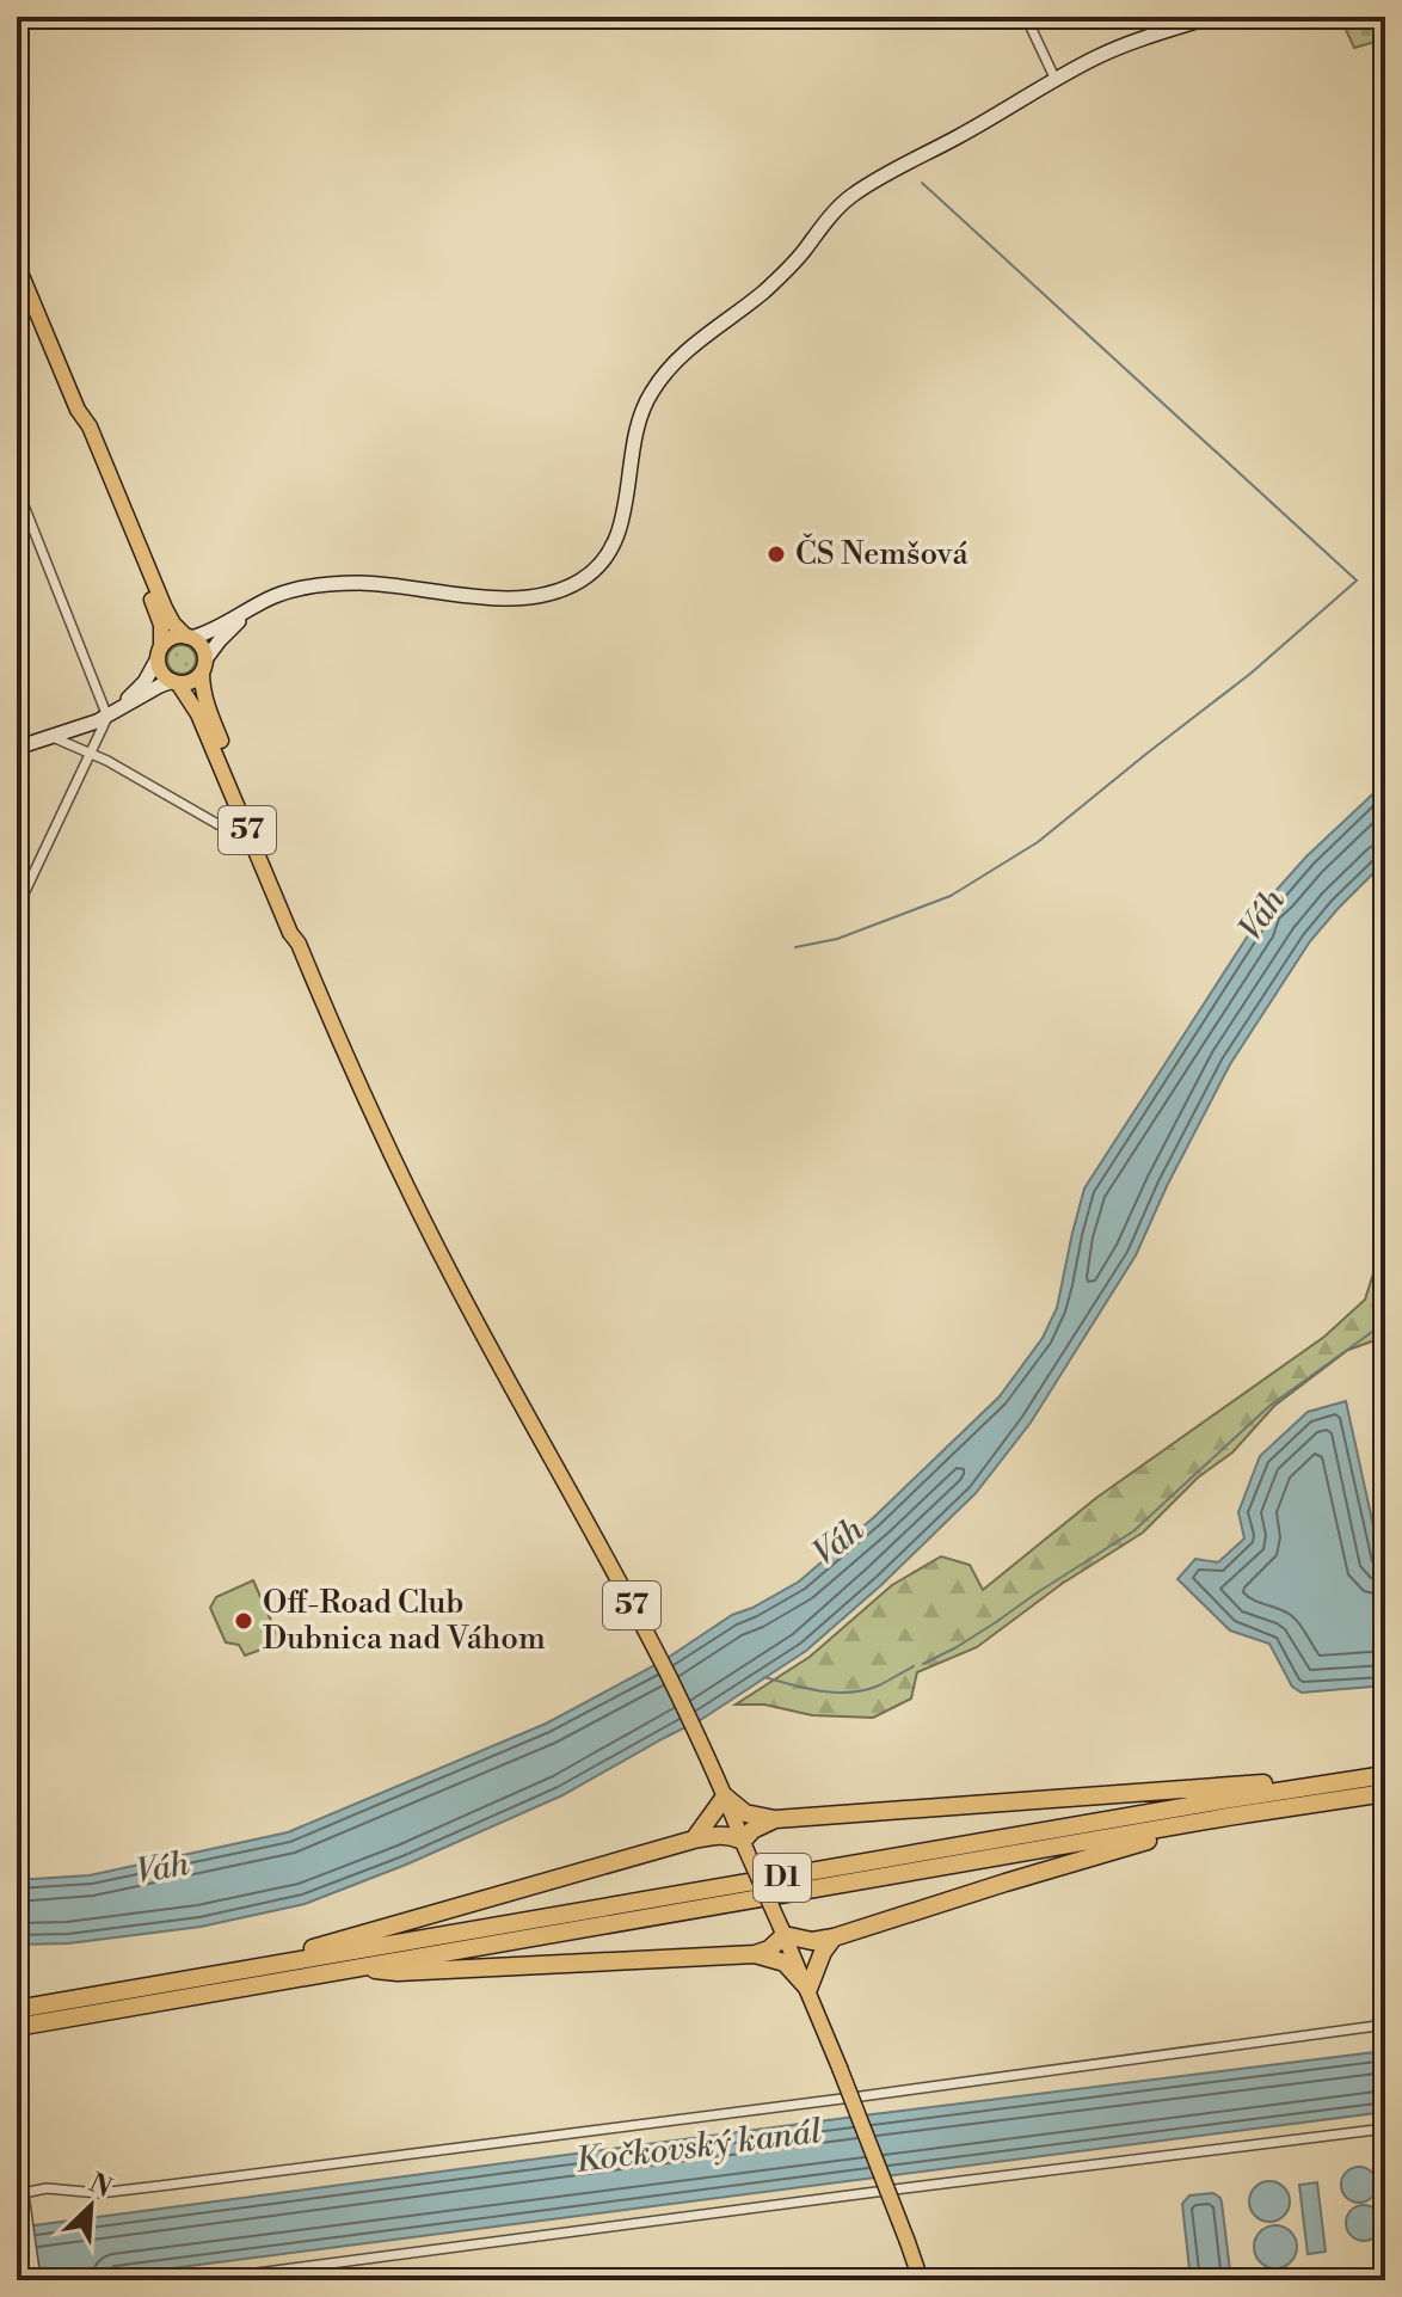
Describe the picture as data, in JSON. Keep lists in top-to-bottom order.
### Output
{
  "streets": {
    "highway": ["D1"],
    "main road": ["57"]
  },
  "water": ["Váh", "Kočkovský kanál"],
  "places": ["ČS Nemšová", "Off-Road Club Dubnica nad Váhom"],
  "north": "top right"
}
